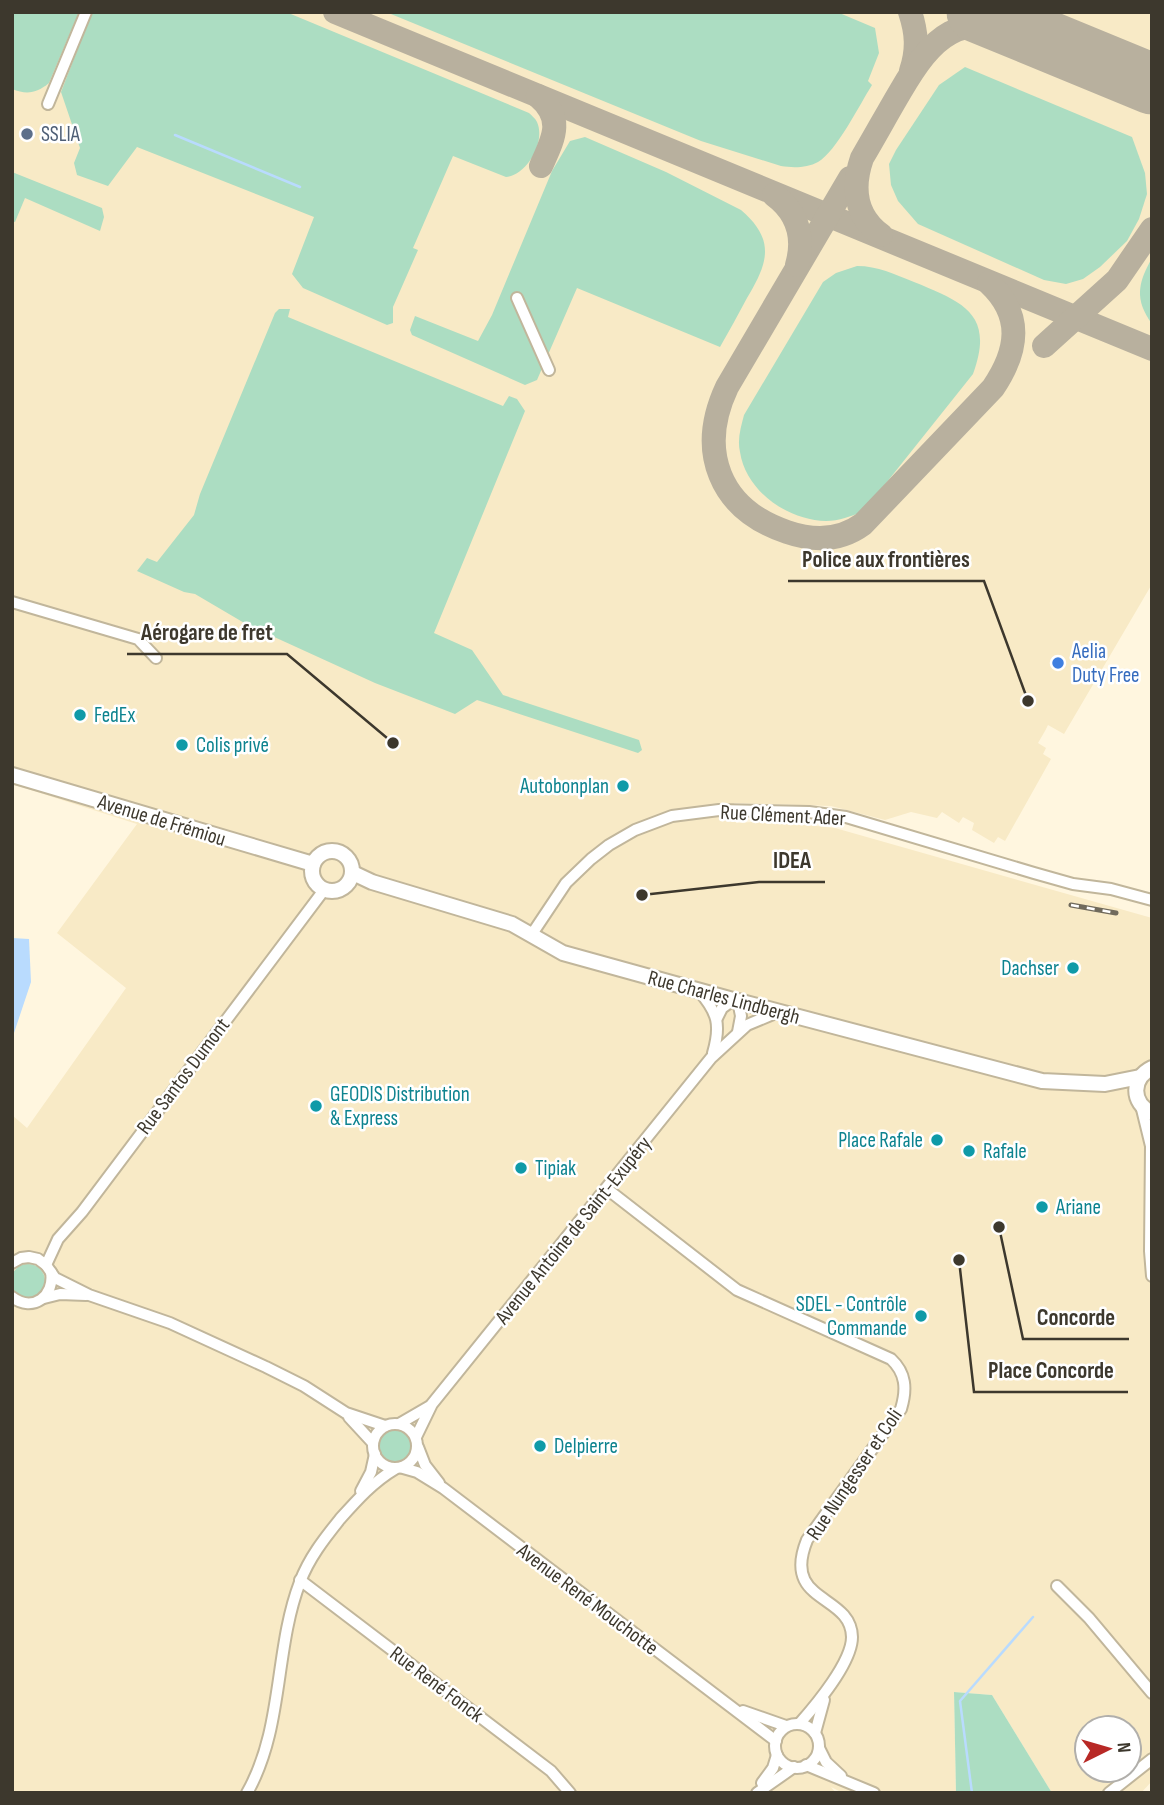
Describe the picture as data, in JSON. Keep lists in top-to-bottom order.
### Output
{
  "streets": {
    "main road": ["Avenue de Frémiou", "Rue Charles Lindbergh"],
    "street": [
      "Rue Clément Ader",
      "Rue Santos Dumont",
      "Avenue Antoine de Saint-Exupéry",
      "Rue Nungesser et Coli",
      "Avenue René Mouchotte",
      "Rue René Fonck"
    ]
  },
  "crossings": [
    ["Rue Clément Ader", "Rue Charles Lindbergh"],
    ["Avenue de Frémiou", "Rue Charles Lindbergh"],
    ["Avenue de Frémiou", "Rue Santos Dumont"],
    ["Rue Charles Lindbergh", "Rue Santos Dumont"],
    ["Rue Charles Lindbergh", "Avenue Antoine de Saint-Exupéry"],
    ["Avenue Antoine de Saint-Exupéry", "Rue Nungesser et Coli"],
    ["Avenue Antoine de Saint-Exupéry", "Avenue René Mouchotte"],
    ["Rue Nungesser et Coli", "Avenue René Mouchotte"]
  ],
  "places": [
    "SSLIA",
    "Aelia Duty Free",
    "Police aux frontières",
    "FedEx",
    "Aérogare de fret",
    "Colis privé",
    "Autobonplan",
    "IDEA",
    "Dachser",
    "GEODIS Distribution & Express",
    "Place Rafale",
    "Rafale",
    "Tipiak",
    "Ariane",
    "Concorde",
    "Place Concorde",
    "SDEL - Contrôle Commande",
    "Delpierre"
  ],
  "north": "right"
}
